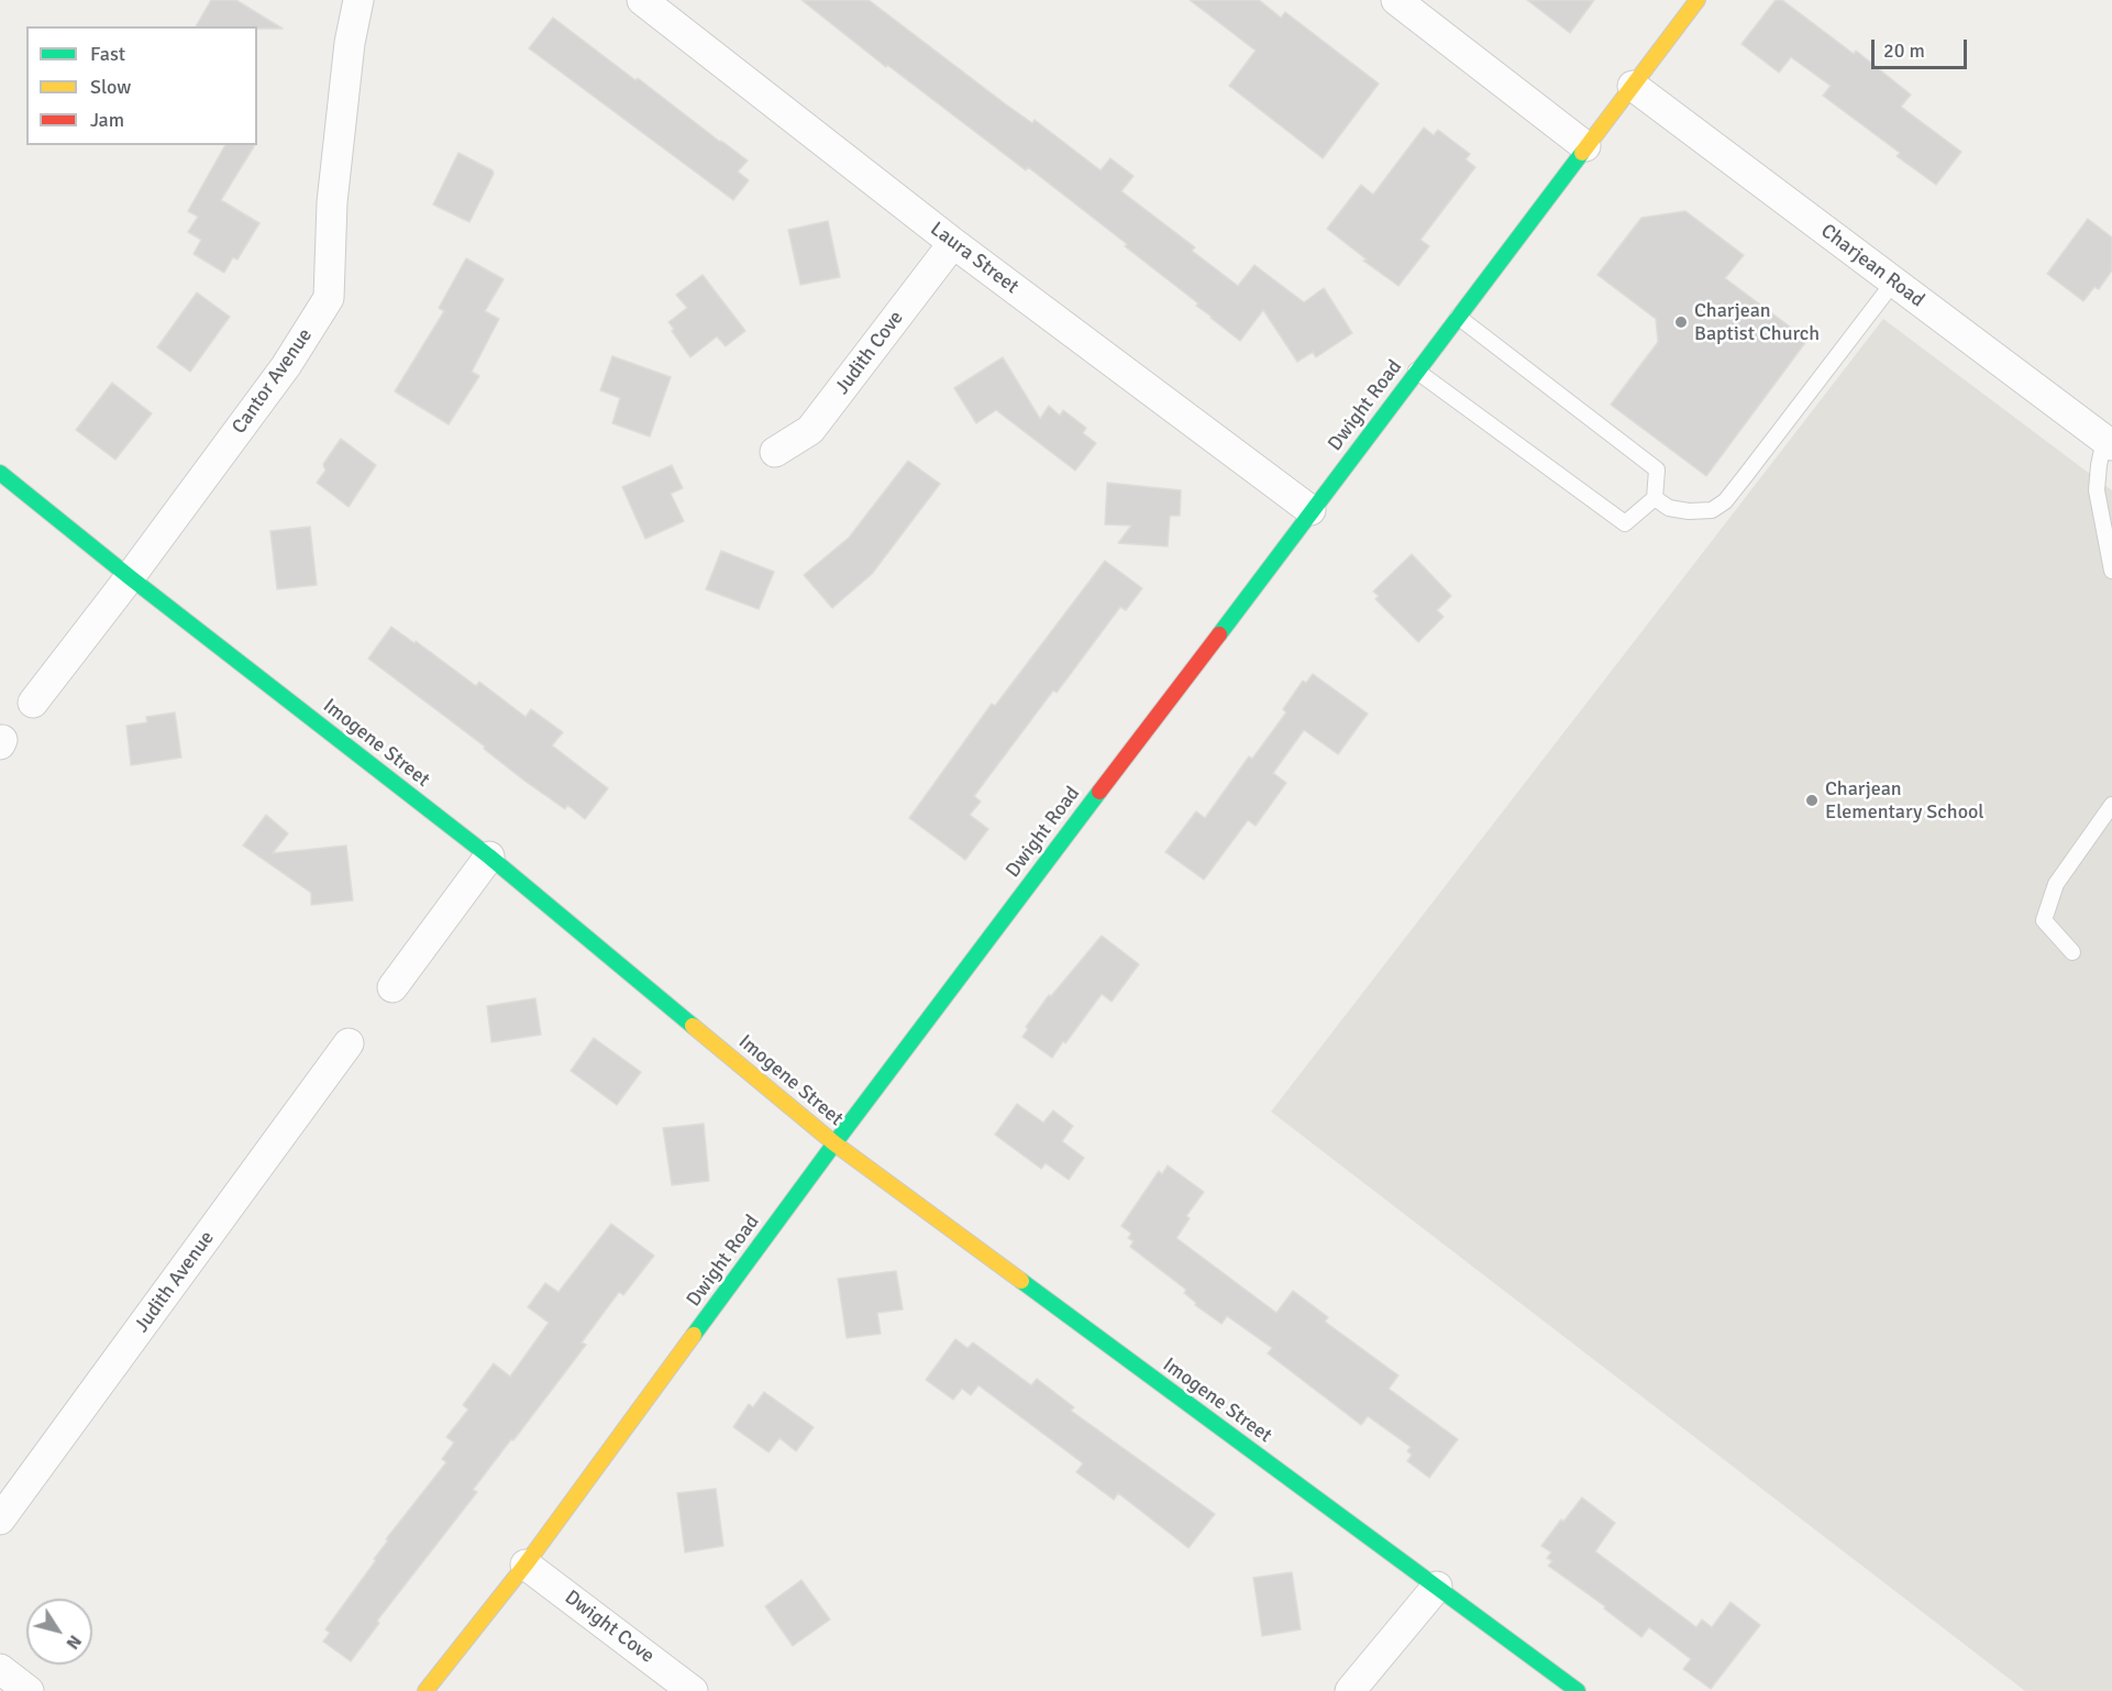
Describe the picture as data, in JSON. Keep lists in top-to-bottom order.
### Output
{
  "streets": {
    "street": [
      "Laura Street",
      "Charjean Road",
      "Judith Cove",
      "Cantor Avenue",
      "Dwight Road",
      "Imogene Street",
      "Judith Avenue",
      "Dwight Cove"
    ]
  },
  "crossings": [
    ["Laura Street", "Judith Cove"],
    ["Laura Street", "Dwight Road"],
    ["Charjean Road", "Dwight Road"],
    ["Cantor Avenue", "Imogene Street"],
    ["Dwight Road", "Imogene Street"],
    ["Dwight Road", "Dwight Cove"]
  ],
  "places": ["Charjean Baptist Church", "Charjean Elementary School"],
  "legend": ["Fast", "Slow", "Jam"],
  "scale_bar": "20 m",
  "north": "bottom right"
}
